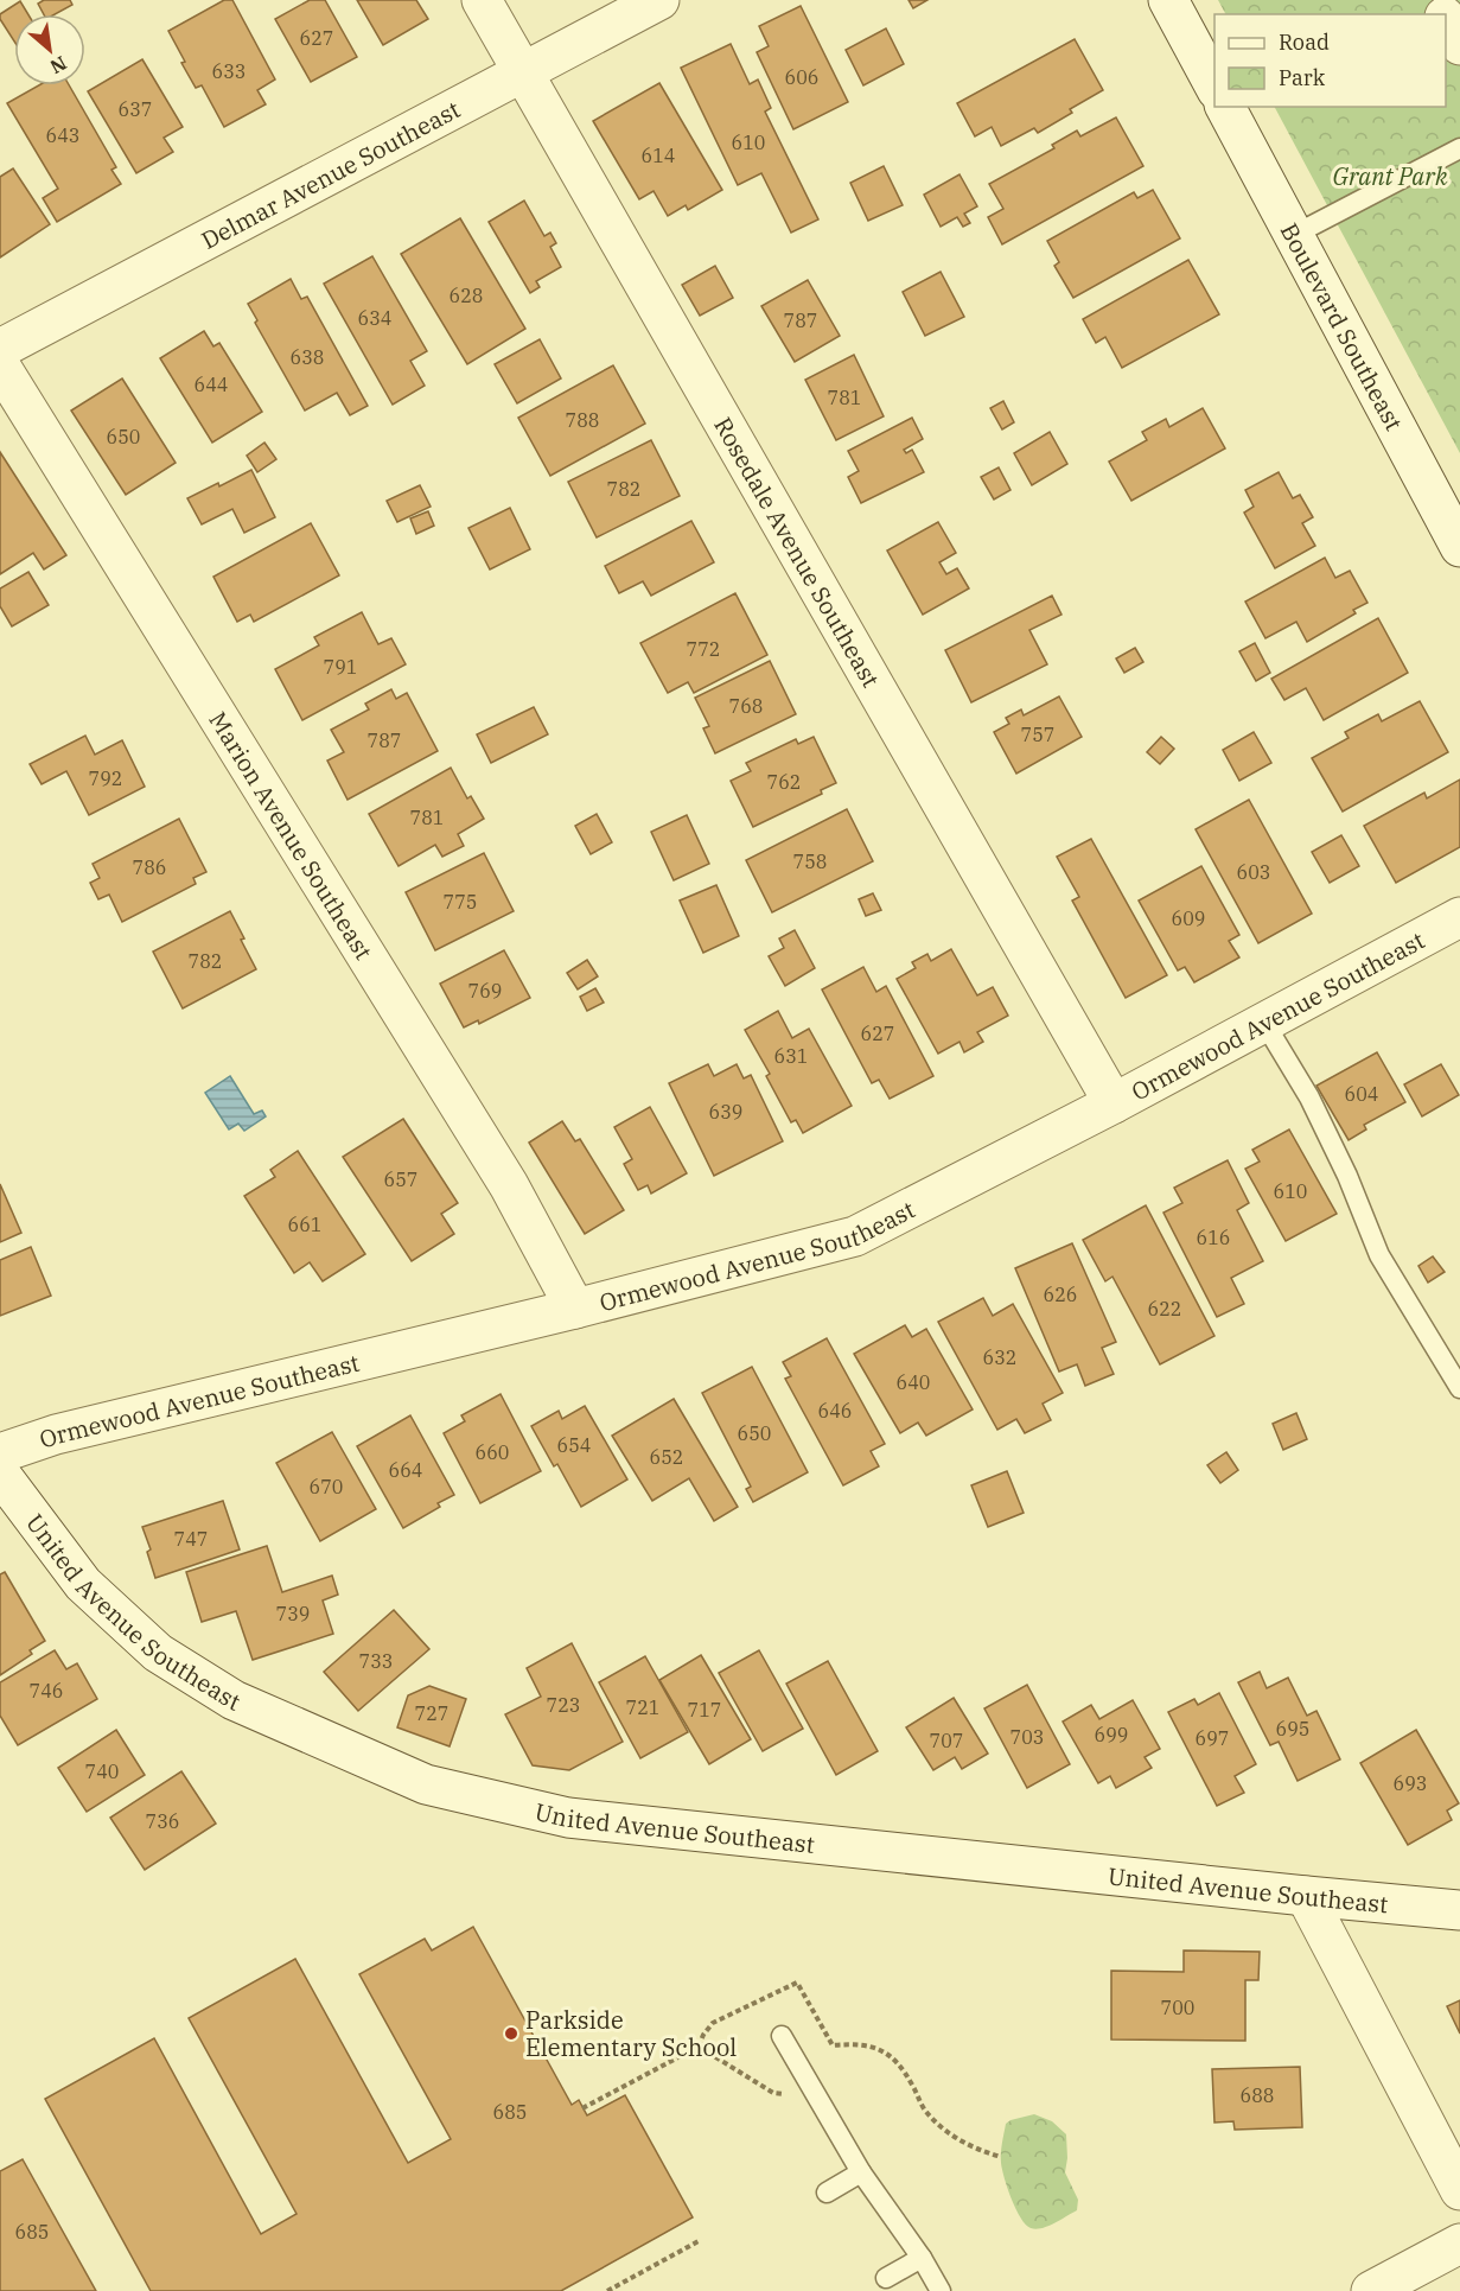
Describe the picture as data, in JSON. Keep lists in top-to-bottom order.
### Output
{
  "streets": {
    "street": [
      "Delmar Avenue Southeast",
      "Boulevard Southeast",
      "Rosedale Avenue Southeast",
      "Marion Avenue Southeast",
      "Ormewood Avenue Southeast",
      "United Avenue Southeast"
    ]
  },
  "crossings": [
    ["Delmar Avenue Southeast", "Rosedale Avenue Southeast"],
    ["Rosedale Avenue Southeast", "Ormewood Avenue Southeast"],
    ["Marion Avenue Southeast", "Ormewood Avenue Southeast"]
  ],
  "parks": ["Grant Park"],
  "places": ["Parkside Elementary School"],
  "house_numbers": [
    "627",
    "633",
    "606",
    "637",
    "643",
    "610",
    "614",
    "628",
    "634",
    "787",
    "638",
    "644",
    "781",
    "788",
    "650",
    "782",
    "772",
    "791",
    "768",
    "757",
    "787",
    "792",
    "762",
    "781",
    "758",
    "786",
    "603",
    "775",
    "609",
    "782",
    "769",
    "627",
    "631",
    "604",
    "639",
    "657",
    "610",
    "661",
    "616",
    "626",
    "622",
    "632",
    "640",
    "646",
    "650",
    "654",
    "660",
    "652",
    "664",
    "670",
    "747",
    "739",
    "733",
    "746",
    "723",
    "721",
    "717",
    "727",
    "695",
    "699",
    "703",
    "697",
    "707",
    "740",
    "693",
    "736",
    "700",
    "688",
    "685",
    "685"
  ],
  "legend": ["Road", "Park"],
  "north": "bottom right"
}
